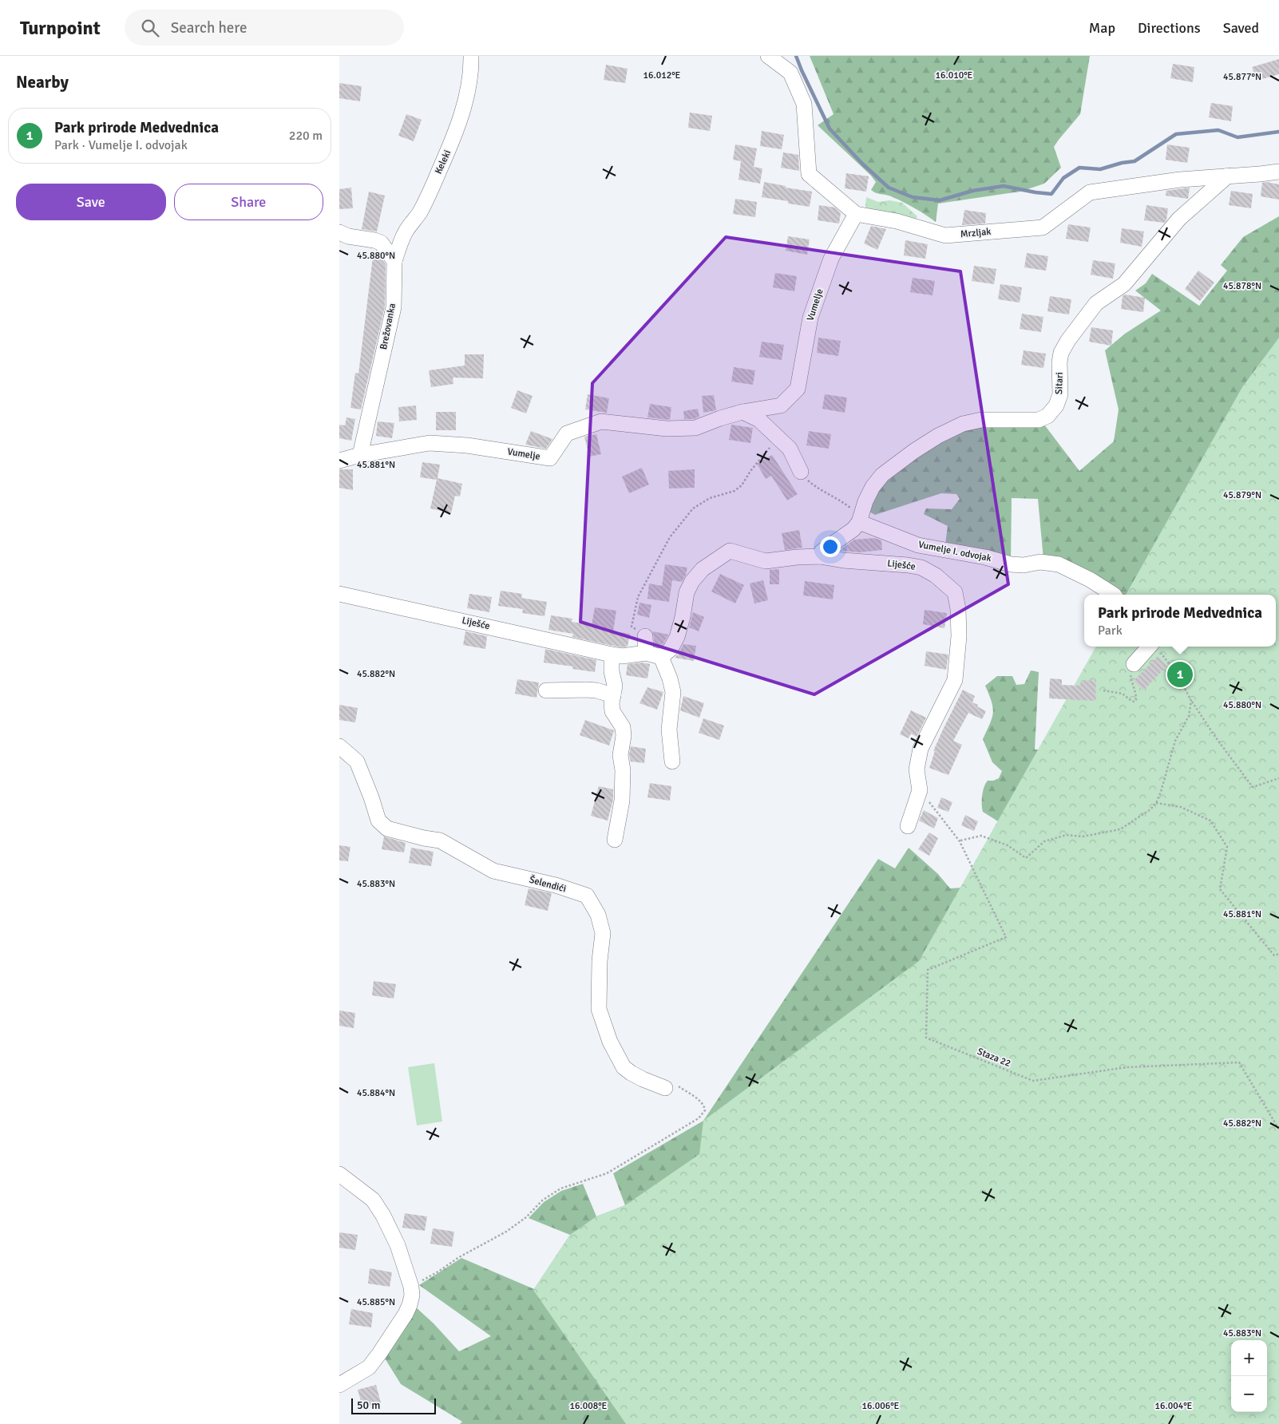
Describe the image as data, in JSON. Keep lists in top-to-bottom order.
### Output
{
  "streets": {
    "street": [
      "Keleki",
      "Mrzljak",
      "Vumelje",
      "Brežovanka",
      "Sitari",
      "Vumelje I. odvojak",
      "Liješće",
      "Šelendići"
    ],
    "path": ["Staza 22"]
  },
  "crossings": [
    ["Keleki", "Brežovanka"],
    ["Mrzljak", "Vumelje"],
    ["Mrzljak", "Sitari"],
    ["Vumelje", "Brežovanka"],
    ["Sitari", "Vumelje I. odvojak"],
    ["Sitari", "Liješće"]
  ],
  "scale_bar": "50 m",
  "page": {
    "header": "Turnpoint",
    "search": "Search here",
    "nav": ["Map", "Directions", "Saved"],
    "heading": "Nearby",
    "list": [
      {
        "mark": "1",
        "name": "Park prirode Medvednica",
        "note": "Park · Vumelje I. odvojak",
        "value": "220 m"
      }
    ],
    "buttons": ["Save", "Share"],
    "popup": ["Park prirode Medvednica", "Park"],
    "pins": "1",
    "map_buttons": ["+", "−"],
    "scale": "50 m"
  },
  "coordinates": [
    "16.012°E",
    "16.010°E",
    "45.877°N",
    "45.880°N",
    "45.878°N",
    "45.881°N",
    "45.879°N",
    "45.882°N",
    "45.883°N",
    "45.884°N",
    "45.885°N",
    "16.008°E",
    "16.006°E",
    "16.004°E"
  ]
}
